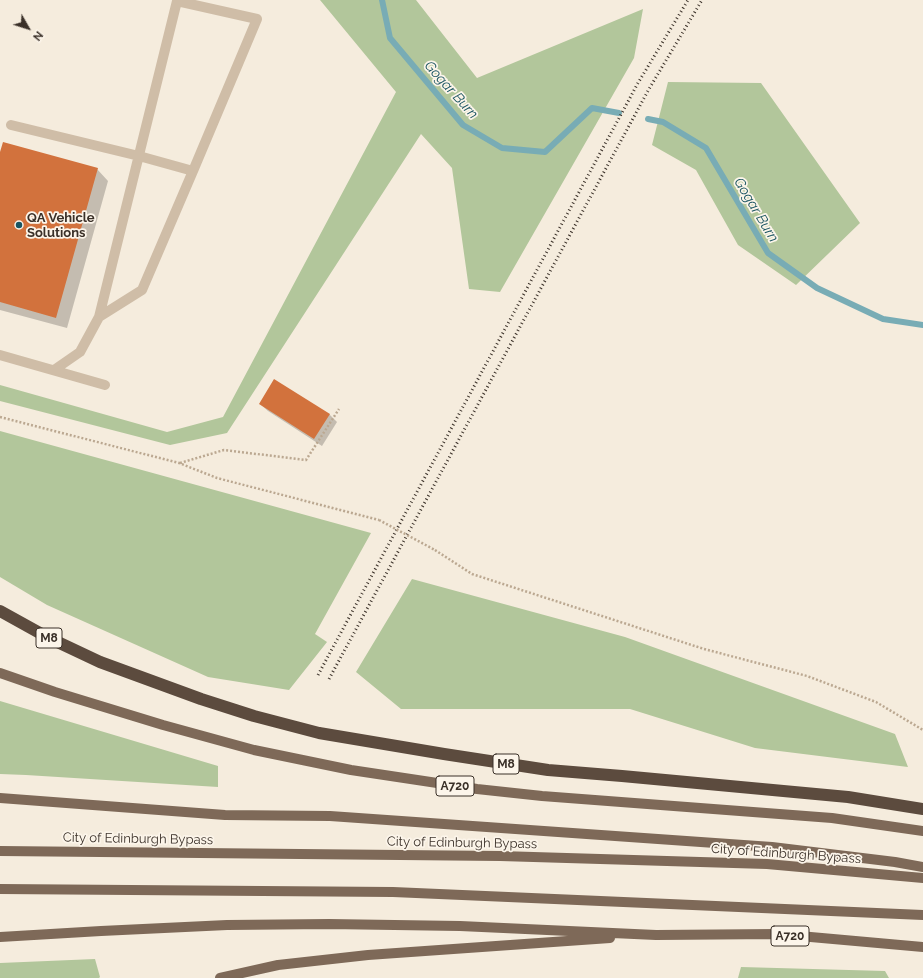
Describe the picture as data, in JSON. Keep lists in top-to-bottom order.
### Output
{
  "streets": {
    "highway": ["M8"],
    "main road": ["A720", "City of Edinburgh Bypass"]
  },
  "water": ["Gogar Burn"],
  "places": ["QA Vehicle Solutions"],
  "north": "bottom right"
}
